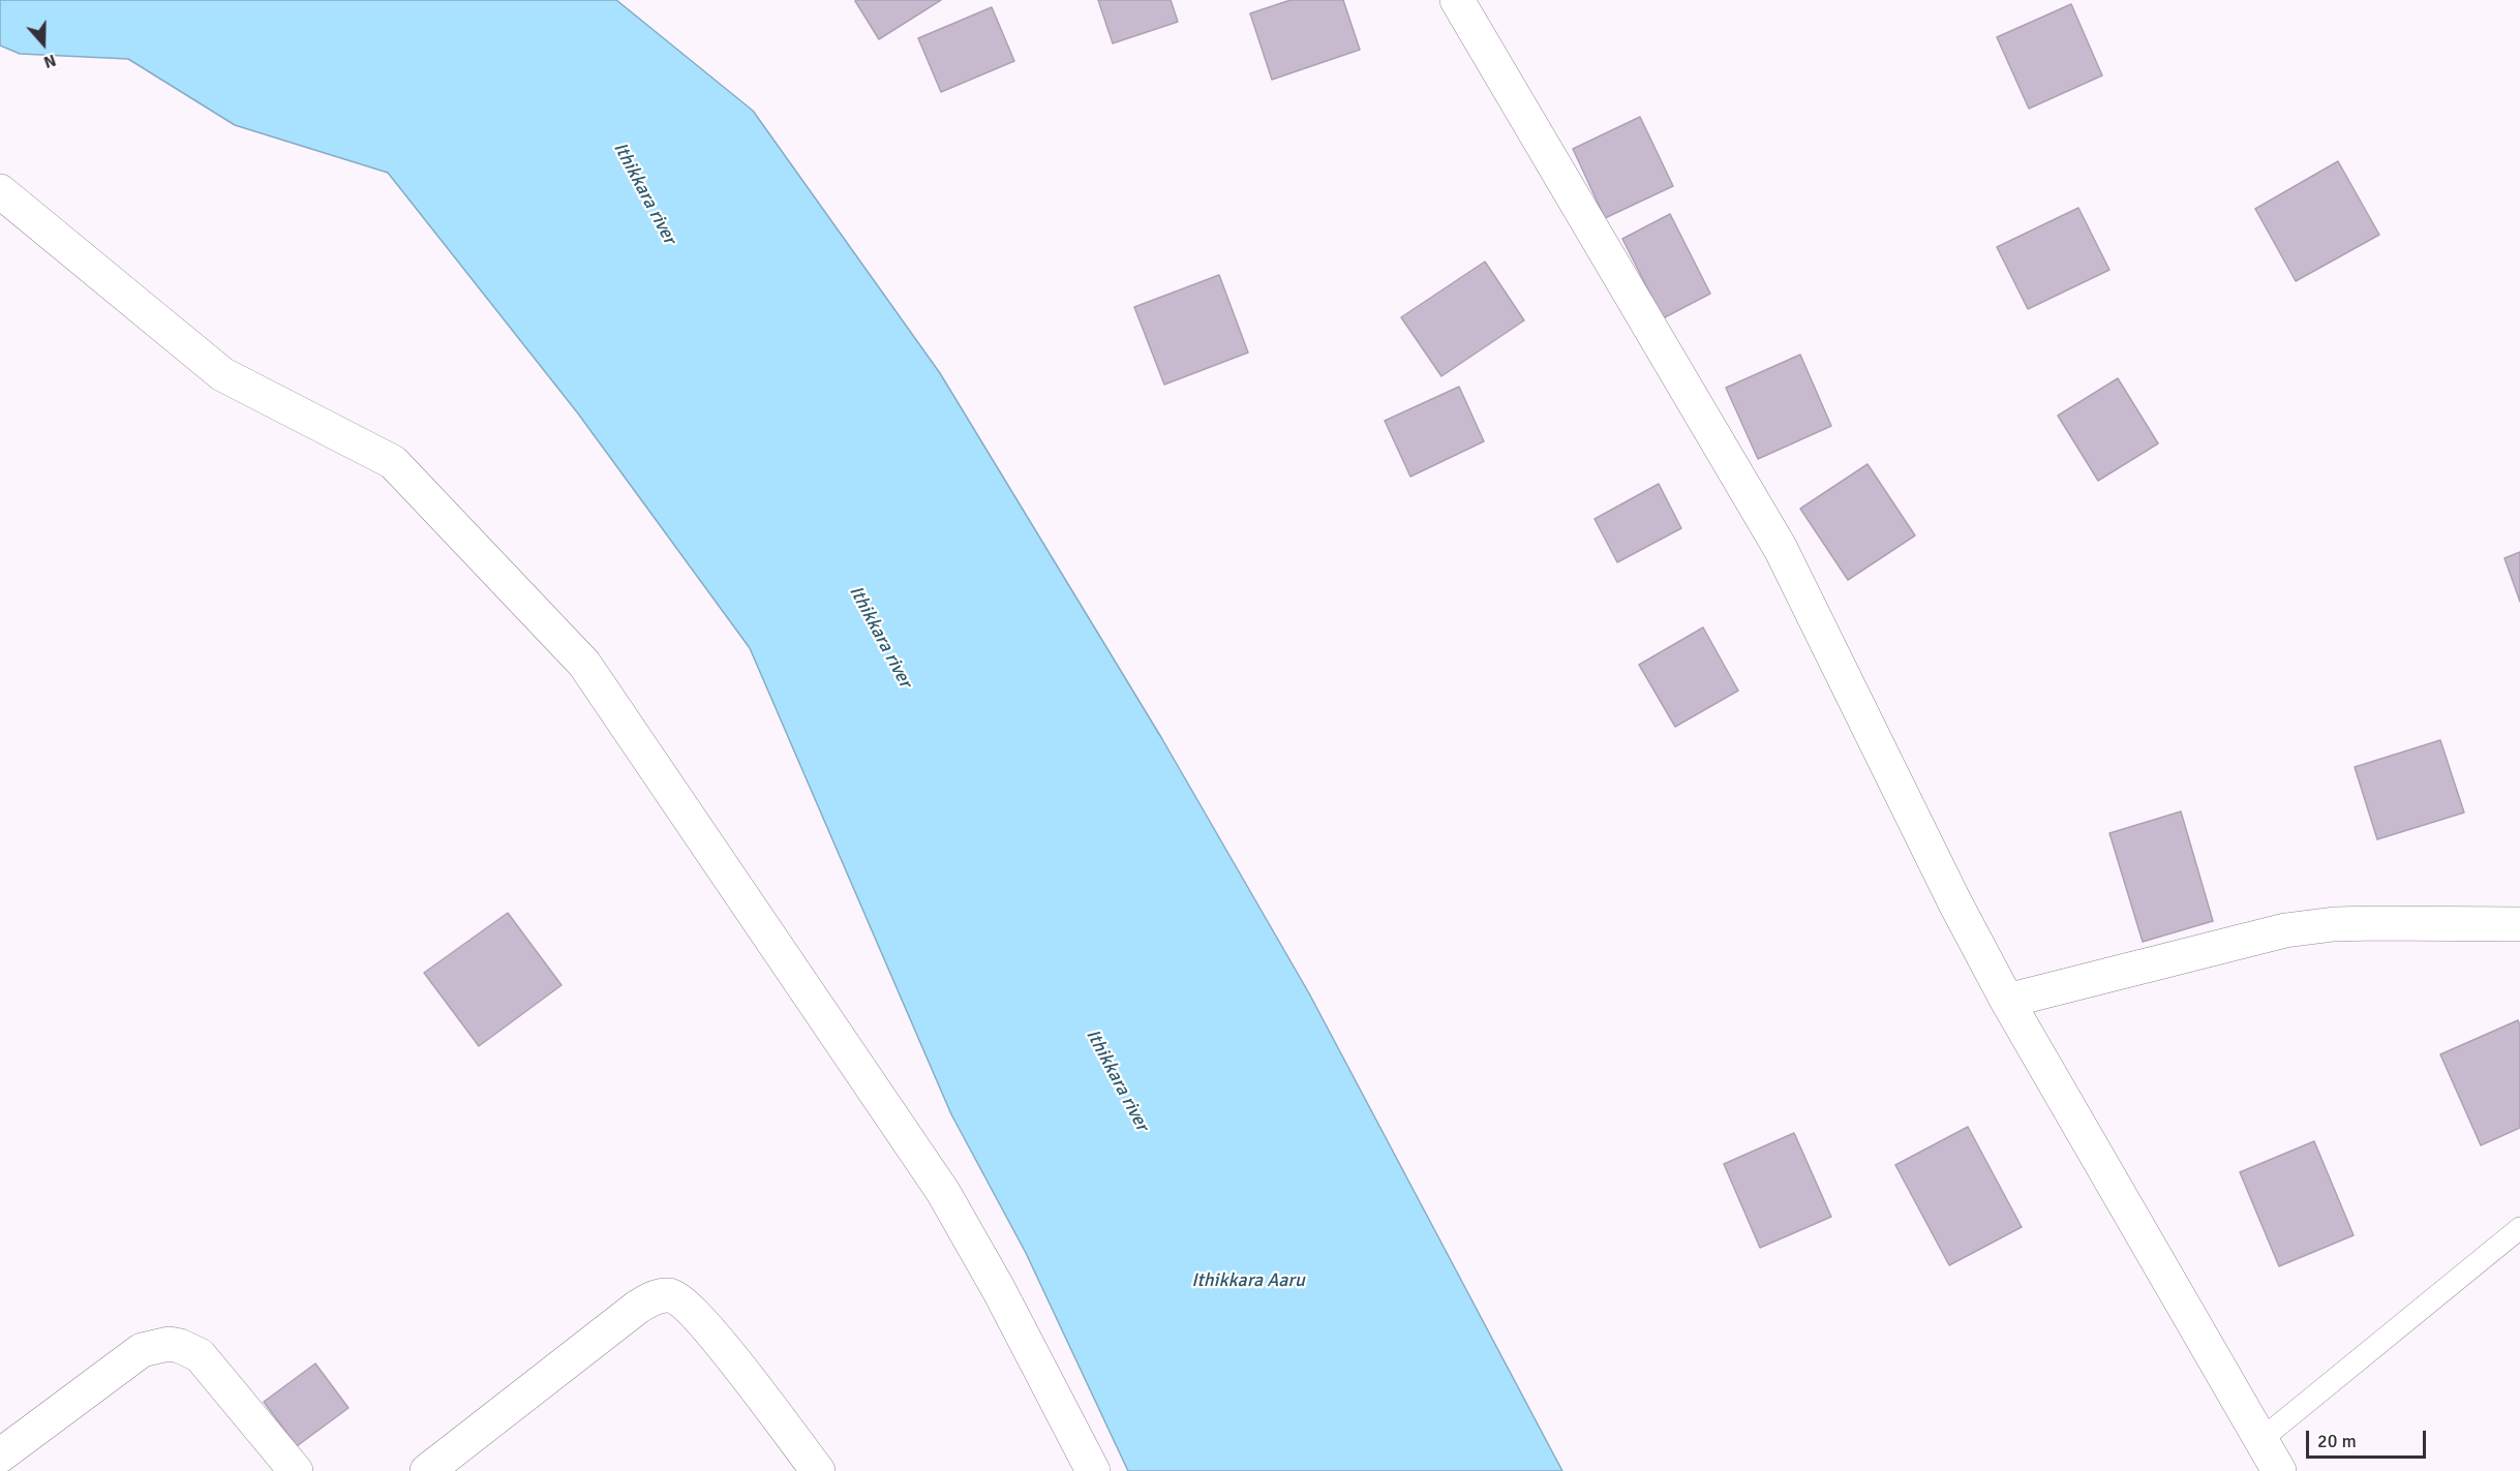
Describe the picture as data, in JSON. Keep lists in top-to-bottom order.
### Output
{
  "water": ["Ithikkara river", "Ithikkara Aaru"],
  "scale_bar": "20 m",
  "north": "bottom"
}
